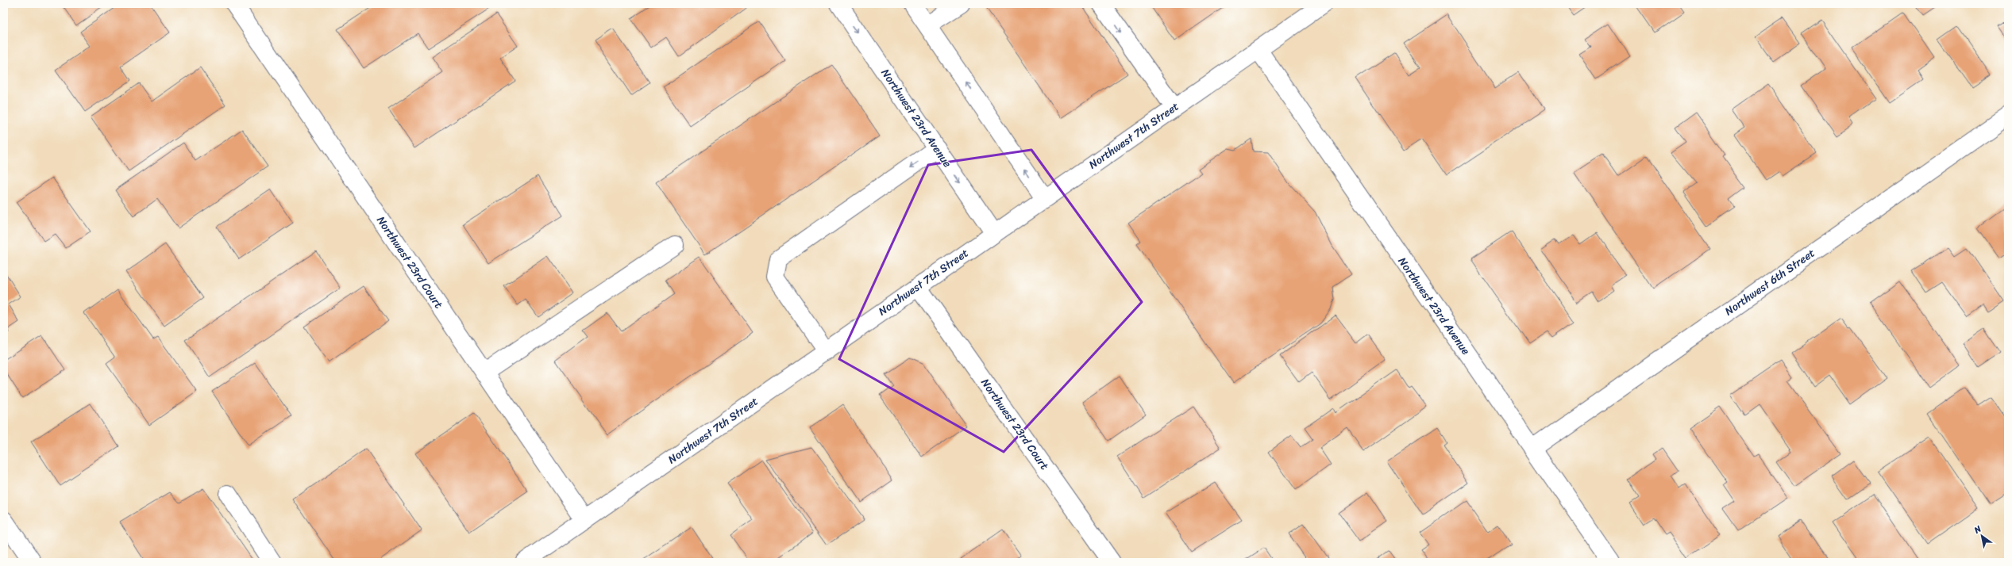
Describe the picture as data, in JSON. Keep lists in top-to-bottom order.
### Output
{
  "streets": {
    "street": [
      "Northwest 23rd Avenue",
      "Northwest 7th Street",
      "Northwest 23rd Court",
      "Northwest 6th Street"
    ]
  },
  "crossings": [
    ["Northwest 23rd Avenue", "Northwest 7th Street"],
    ["Northwest 23rd Avenue", "Northwest 6th Street"],
    ["Northwest 7th Street", "Northwest 23rd Court"]
  ],
  "north": "top left"
}
